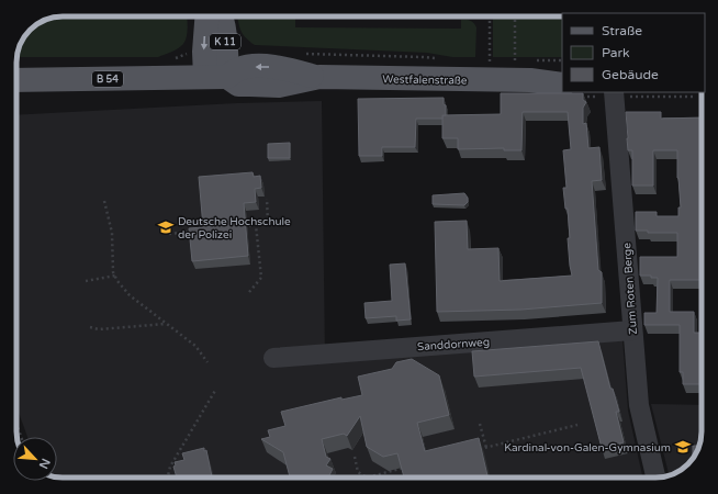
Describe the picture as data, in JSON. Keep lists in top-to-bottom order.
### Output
{
  "streets": {
    "main road": ["K 11", "B 54", "Westfalenstraße"],
    "street": ["Zum Roten Berge", "Sanddornweg"]
  },
  "crossings": [
    ["K 11", "Westfalenstraße"],
    ["Zum Roten Berge", "Sanddornweg"]
  ],
  "places": {
    "school or university": ["Deutsche Hochschule der Polizei", "Kardinal-von-Galen-Gymnasium"]
  },
  "legend": ["Straße", "Park", "Gebäude"],
  "north": "bottom right"
}
